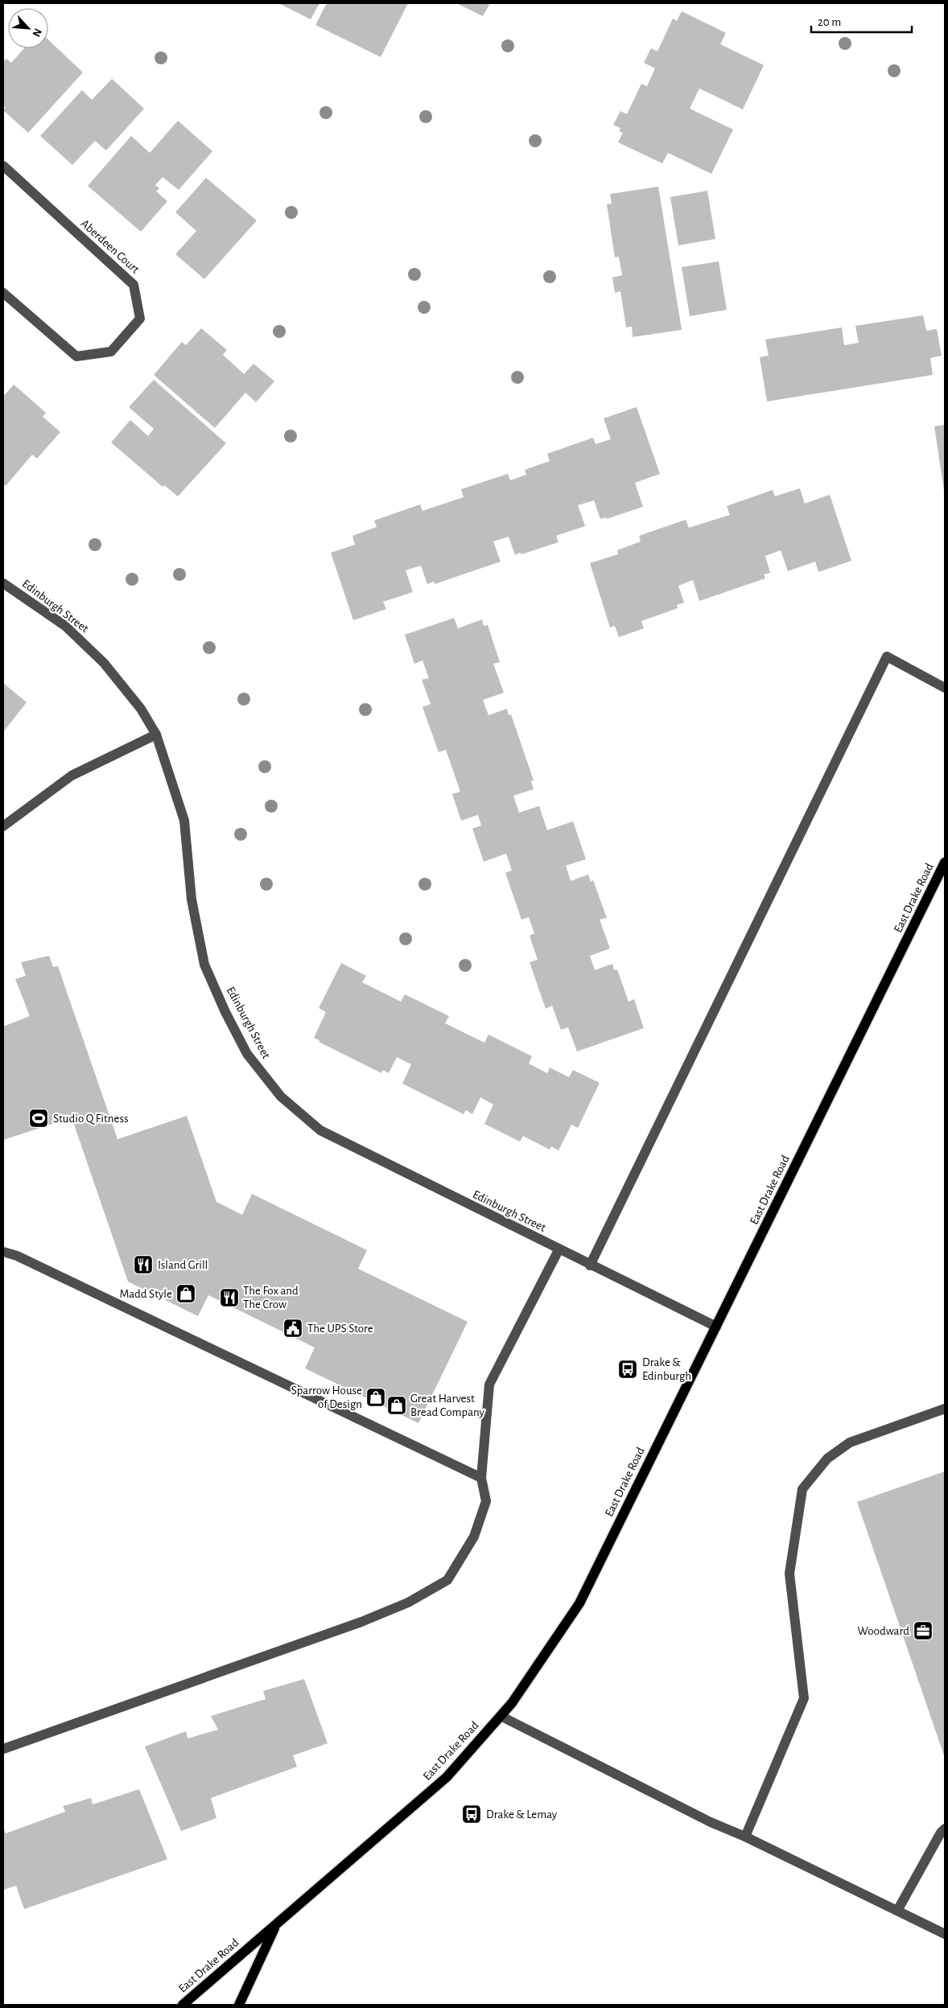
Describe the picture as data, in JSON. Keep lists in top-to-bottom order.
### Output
{
  "streets": {
    "main road": ["East Drake Road"],
    "street": ["Aberdeen Court", "Edinburgh Street"]
  },
  "crossings": [
    ["Edinburgh Street", "East Drake Road"]
  ],
  "places": {
    "sports": ["Studio Q Fitness"],
    "restaurant": ["Island Grill", "The Fox and The Crow"],
    "shop": ["Madd Style", "Sparrow House of Design", "Great Harvest Bread Company"],
    "public building": ["The UPS Store"],
    "bus stop": ["Drake & Edinburgh", "Drake & Lemay"],
    "office": ["Woodward"]
  },
  "scale_bar": "20 m",
  "north": "bottom right"
}
